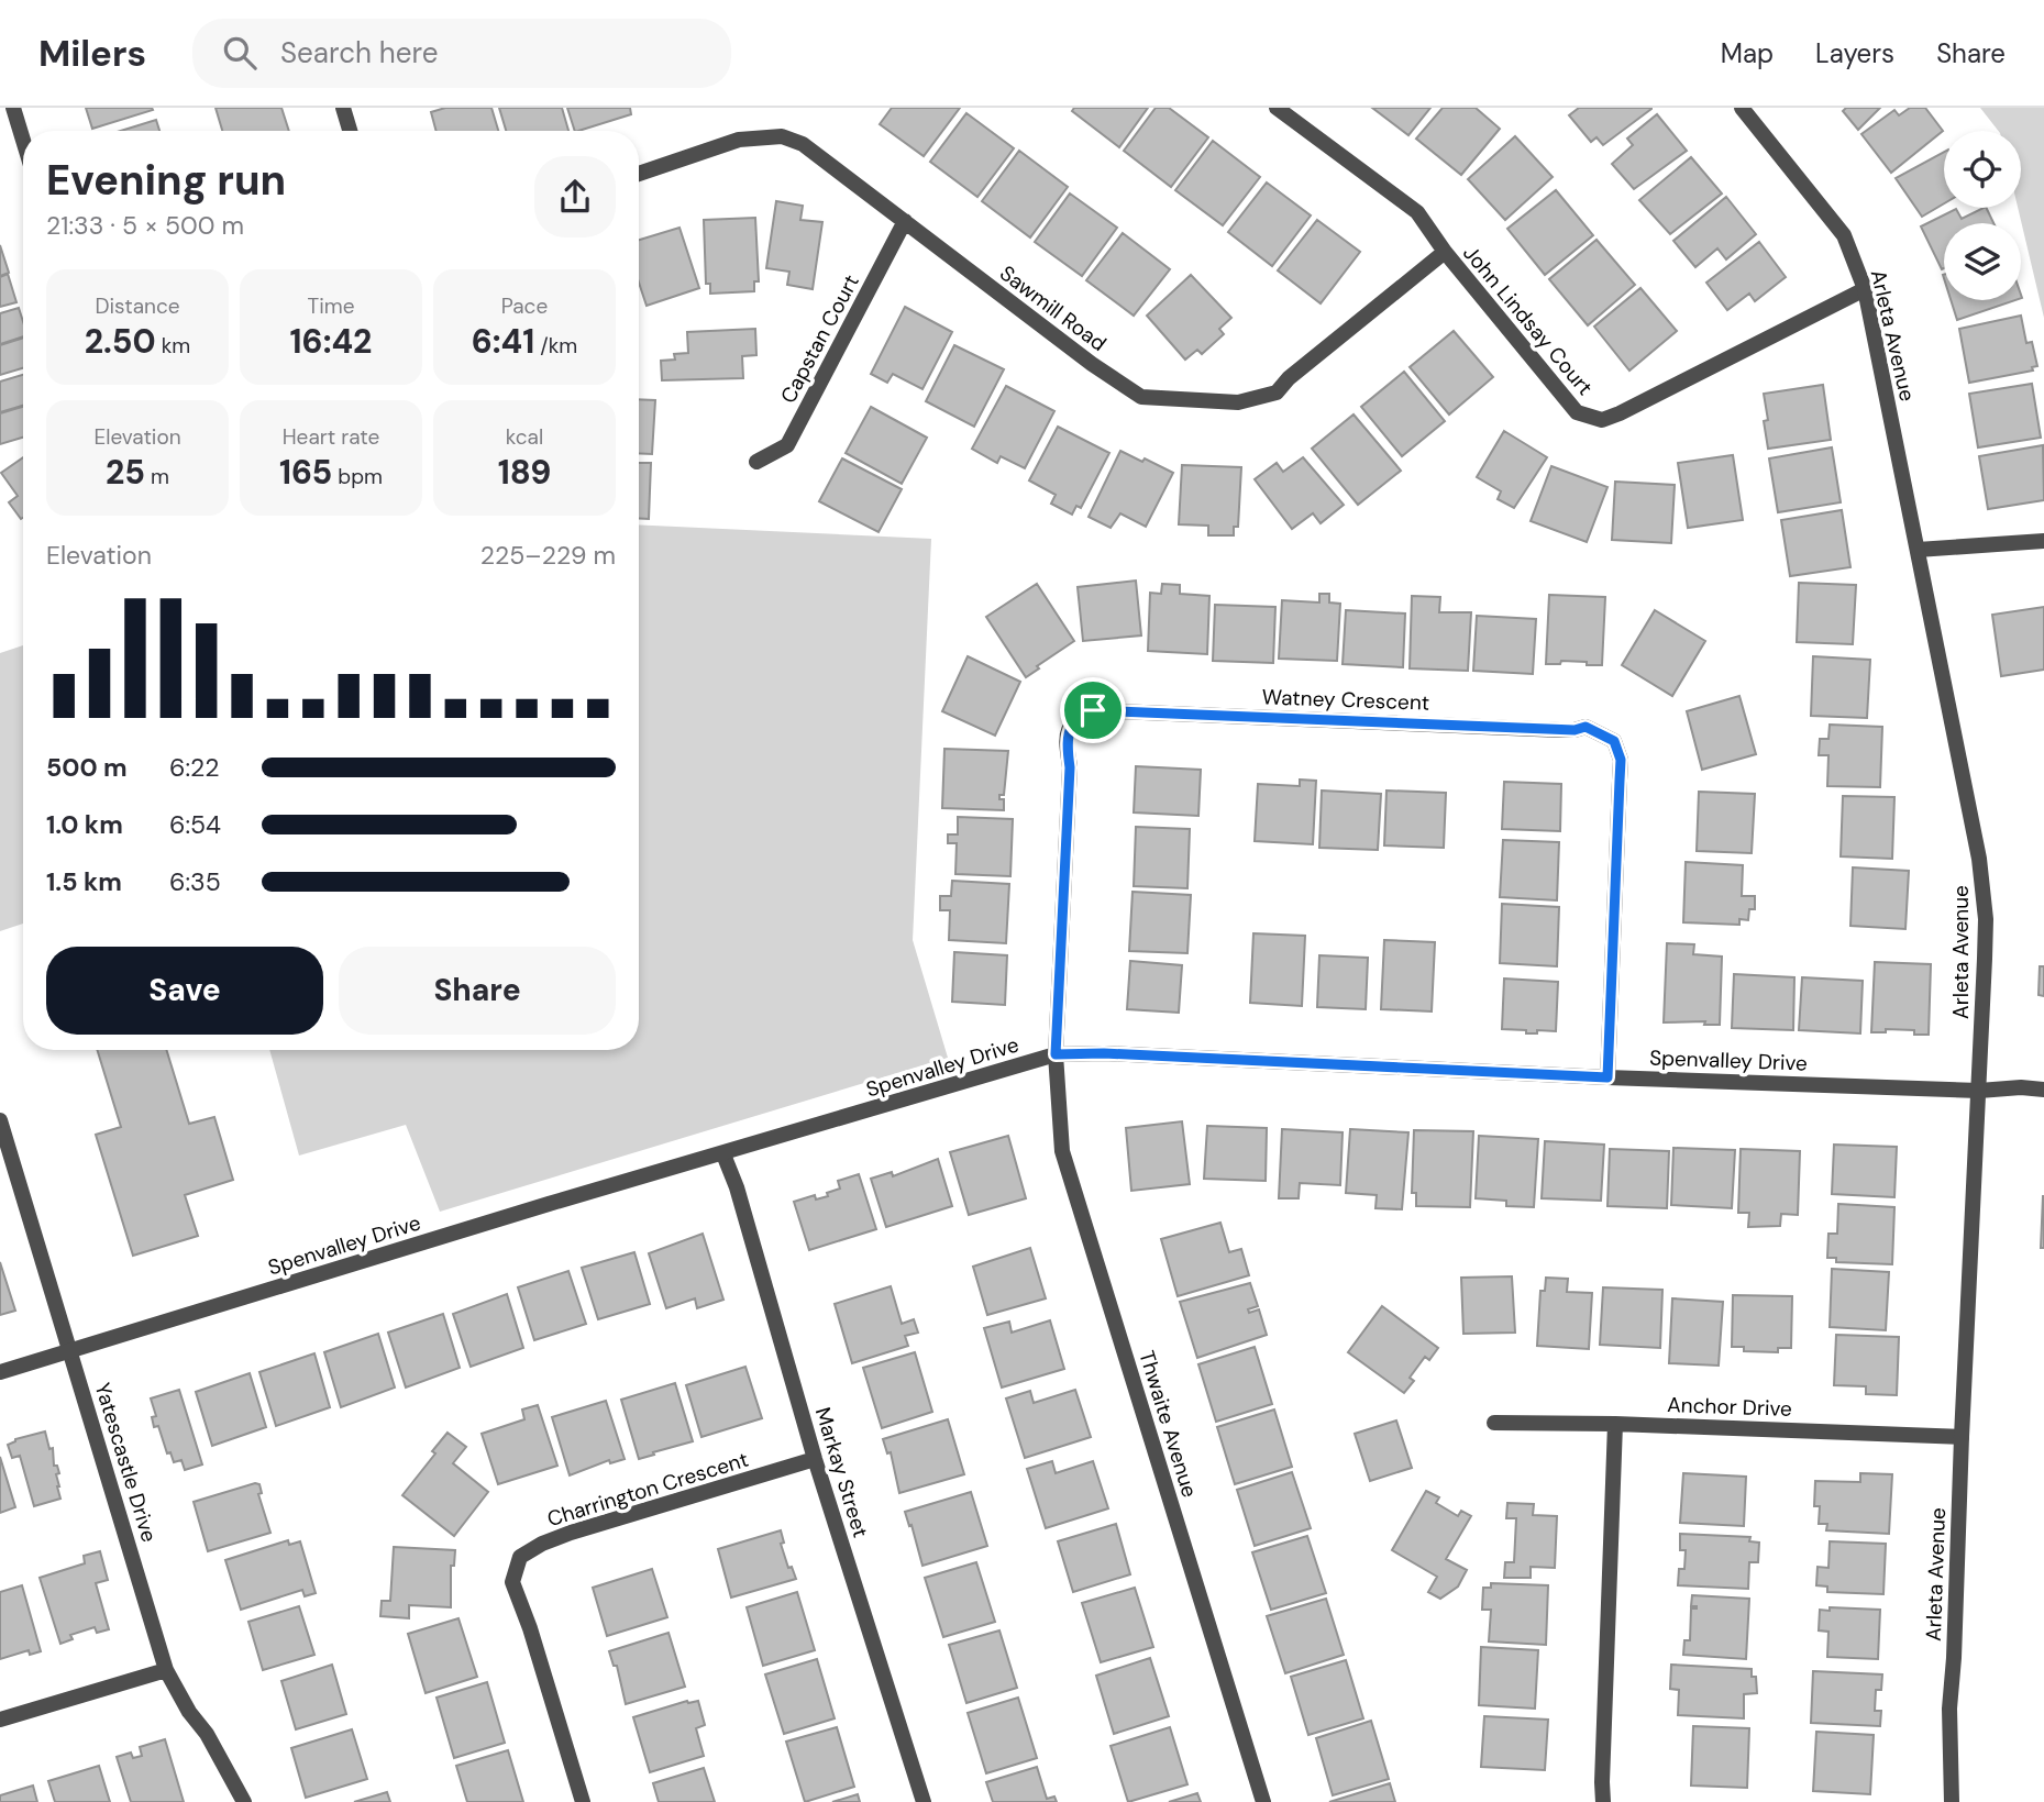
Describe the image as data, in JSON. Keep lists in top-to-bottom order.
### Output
{
  "streets": {
    "street": [
      "Sawmill Road",
      "John Lindsay Court",
      "Arleta Avenue",
      "Capstan Court",
      "Watney Crescent",
      "Spenvalley Drive",
      "Anchor Drive",
      "Thwaite Avenue",
      "Yatescastle Drive",
      "Markay Street",
      "Charrington Crescent"
    ]
  },
  "crossings": [
    ["Sawmill Road", "John Lindsay Court"],
    ["Sawmill Road", "Capstan Court"],
    ["John Lindsay Court", "Arleta Avenue"],
    ["Arleta Avenue", "Spenvalley Drive"],
    ["Arleta Avenue", "Anchor Drive"],
    ["Watney Crescent", "Spenvalley Drive"],
    ["Watney Crescent", "Thwaite Avenue"],
    ["Spenvalley Drive", "Thwaite Avenue"],
    ["Spenvalley Drive", "Yatescastle Drive"],
    ["Spenvalley Drive", "Markay Street"],
    ["Markay Street", "Charrington Crescent"]
  ],
  "page": {
    "header": "Milers",
    "search": "Search here",
    "nav": ["Map", "Layers", "Share"],
    "heading": ["Evening run", "21:33 · 5 × 500 m"],
    "stats": [
      ["Distance", "2.50 km"],
      ["Time", "16:42"],
      ["Pace", "6:41 /km"],
      ["Elevation", "25 m"],
      ["Heart rate", "165 bpm"],
      ["kcal", "189"]
    ],
    "chart": ["Elevation", "225–229 m"],
    "list": [
      {
        "name": "500 m",
        "note": "6:22"
      },
      {
        "name": "1.0 km",
        "note": "6:54"
      },
      {
        "name": "1.5 km",
        "note": "6:35"
      }
    ],
    "buttons": ["Save", "Share"]
  }
}
